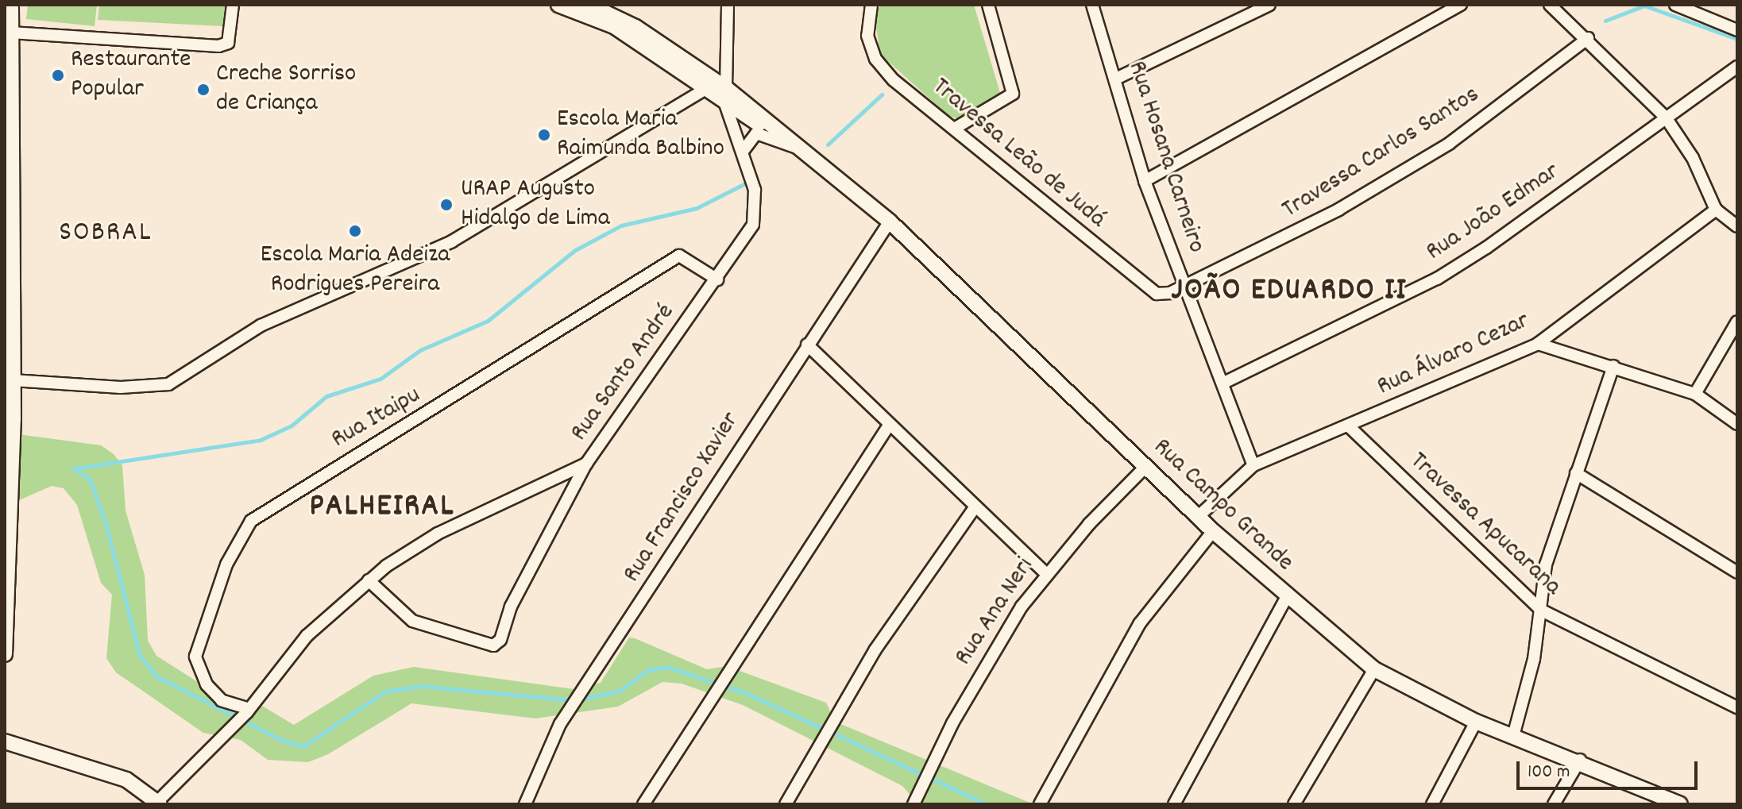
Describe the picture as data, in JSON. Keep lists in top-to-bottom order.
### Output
{
  "streets": {
    "street": [
      "Travessa Carlos Santos",
      "Travessa Leão de Judá",
      "Rua Hosana Carneiro",
      "Rua João Edmar",
      "Rua Álvaro Cezar",
      "Rua Santo André",
      "Rua Itaipu",
      "Rua Francisco Xavier",
      "Rua Campo Grande",
      "Travessa Apucarana",
      "Rua Ana Neri"
    ]
  },
  "crossings": [
    ["Travessa Carlos Santos", "Travessa Leão de Judá"],
    ["Travessa Carlos Santos", "Rua Hosana Carneiro"],
    ["Travessa Leão de Judá", "Rua Hosana Carneiro"],
    ["Rua Hosana Carneiro", "Rua João Edmar"],
    ["Rua Hosana Carneiro", "Rua Álvaro Cezar"],
    ["Rua Álvaro Cezar", "Rua Campo Grande"],
    ["Rua Álvaro Cezar", "Travessa Apucarana"],
    ["Rua Santo André", "Rua Itaipu"],
    ["Rua Santo André", "Rua Campo Grande"],
    ["Rua Francisco Xavier", "Rua Campo Grande"],
    ["Rua Campo Grande", "Rua Ana Neri"]
  ],
  "districts": ["SOBRAL", "JOÃO EDUARDO II", "PALHEIRAL"],
  "places": [
    "Restaurante Popular",
    "Creche Sorriso de Criança",
    "Escola Maria Raimunda Balbino",
    "URAP Augusto Hidalgo de Lima",
    "Escola Maria Adeiza Rodrigues Pereira"
  ],
  "scale_bar": "100 m"
}
